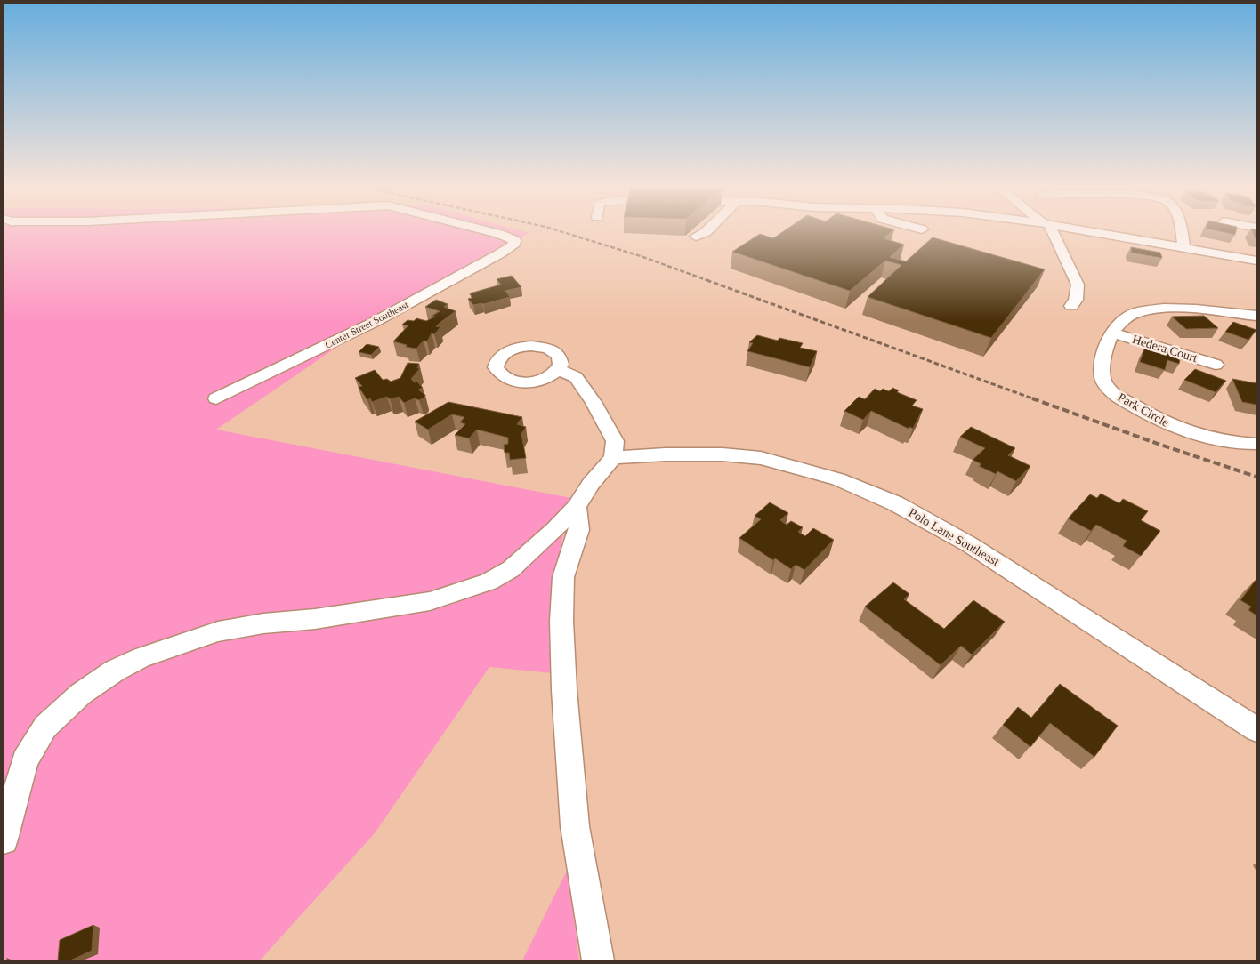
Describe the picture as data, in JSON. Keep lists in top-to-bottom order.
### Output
{
  "streets": {
    "street": [
      "Center Street Southeast",
      "Hedera Court",
      "Park Circle",
      "Polo Lane Southeast"
    ]
  },
  "crossings": [
    ["Hedera Court", "Park Circle"]
  ]
}
